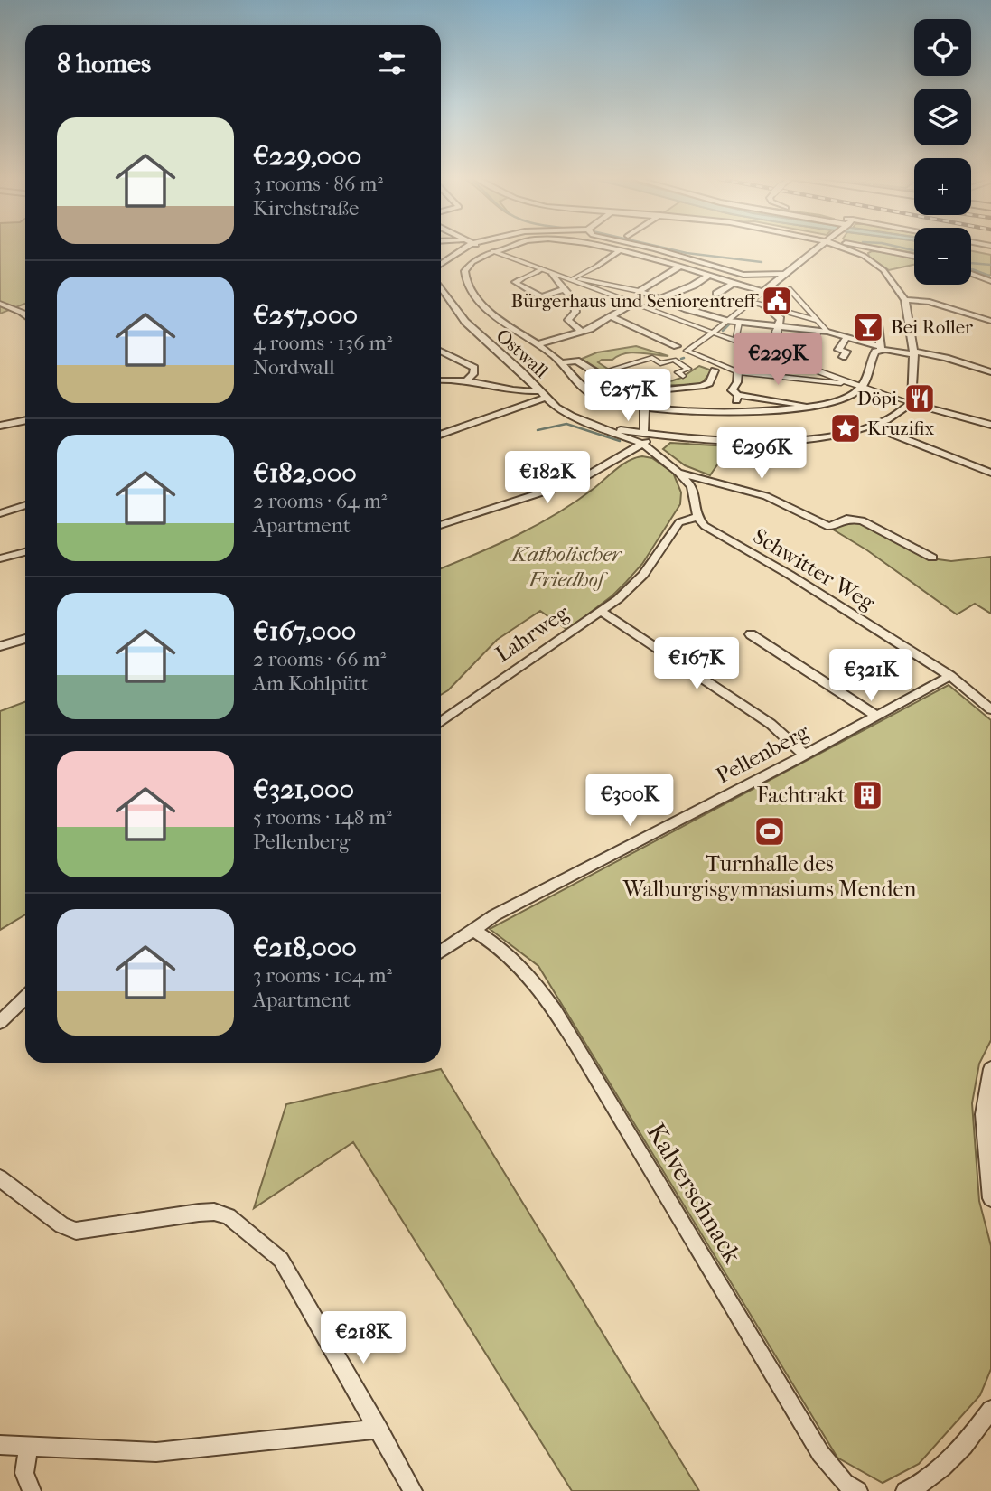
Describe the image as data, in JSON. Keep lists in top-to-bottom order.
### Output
{
  "streets": {
    "street": [
      "Ostwall",
      "Schwitter Weg",
      "Lahrweg",
      "Pellenberg",
      "Kalverschnack"
    ]
  },
  "crossings": [
    ["Schwitter Weg", "Lahrweg"],
    ["Schwitter Weg", "Pellenberg"],
    ["Pellenberg", "Kalverschnack"]
  ],
  "parks": ["Katholischer Friedhof"],
  "places": {
    "public building": ["Bürgerhaus und Seniorentreff"],
    "bar": ["Bei Roller"],
    "restaurant": ["Döpi"],
    "place": ["Kruzifix"],
    "building": ["Fachtrakt"],
    "sports": ["Turnhalle des Walburgisgymnasiums Menden"]
  },
  "page": {
    "map_buttons": ["+", "−"],
    "heading": "8 homes",
    "list": [
      {
        "name": "€229,000",
        "note": "3 rooms · 86 m² · Kirchstraße"
      },
      {
        "name": "€257,000",
        "note": "4 rooms · 136 m² · Nordwall"
      },
      {
        "name": "€182,000",
        "note": "2 rooms · 64 m² · Apartment"
      },
      {
        "name": "€167,000",
        "note": "2 rooms · 66 m² · Am Kohlpütt"
      },
      {
        "name": "€321,000",
        "note": "5 rooms · 148 m² · Pellenberg"
      },
      {
        "name": "€218,000",
        "note": "3 rooms · 104 m² · Apartment"
      }
    ],
    "price": [
      "€229K",
      "€257K",
      "€296K",
      "€182K",
      "€167K",
      "€321K",
      "€300K",
      "€218K"
    ]
  }
}
